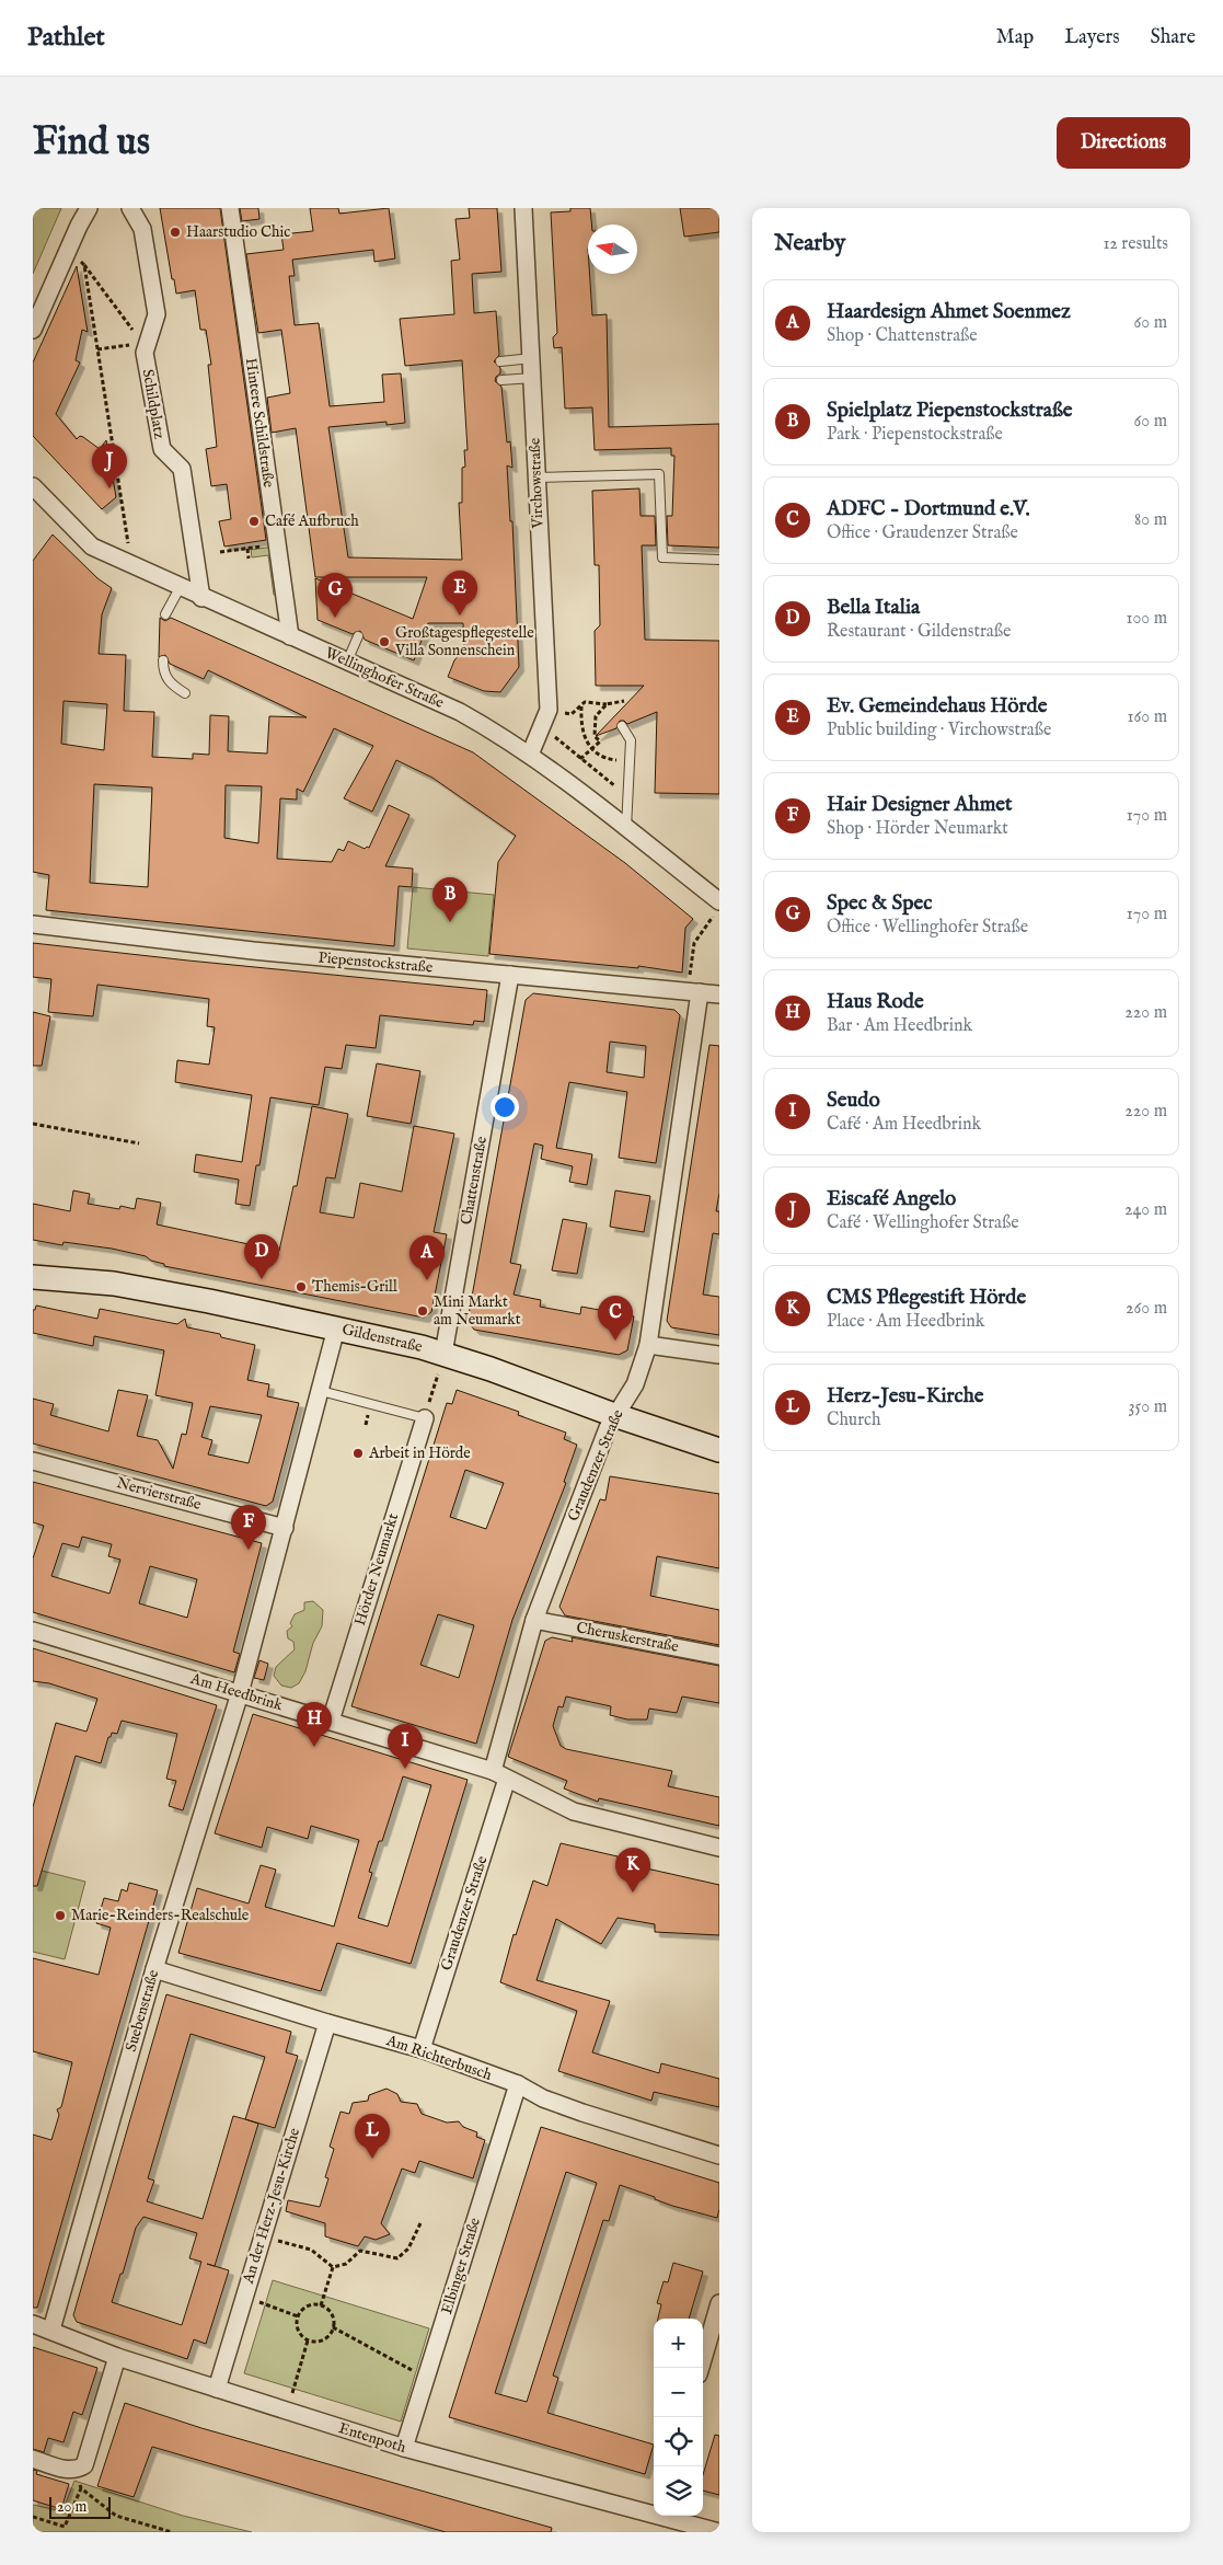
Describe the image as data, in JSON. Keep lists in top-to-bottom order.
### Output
{
  "streets": {
    "main road": ["Gildenstraße"],
    "street": [
      "Schildplatz",
      "Hintere Schildstraße",
      "Virchowstraße",
      "Wellinghofer Straße",
      "Piepenstockstraße",
      "Chattenstraße",
      "Graudenzer Straße",
      "Nervierstraße",
      "Hörder Neumarkt",
      "Cheruskerstraße",
      "Am Heedbrink",
      "Suebenstraße",
      "Am Richterbusch",
      "An der Herz-Jesu-Kirche",
      "Elbinger Straße",
      "Entenpoth"
    ]
  },
  "crossings": [
    ["Schildplatz", "Wellinghofer Straße"],
    ["Hintere Schildstraße", "Wellinghofer Straße"],
    ["Virchowstraße", "Wellinghofer Straße"],
    ["Piepenstockstraße", "Chattenstraße"],
    ["Piepenstockstraße", "Graudenzer Straße"],
    ["Chattenstraße", "Gildenstraße"],
    ["Gildenstraße", "Graudenzer Straße"],
    ["Graudenzer Straße", "Cheruskerstraße"],
    ["Graudenzer Straße", "Am Heedbrink"],
    ["Graudenzer Straße", "Am Richterbusch"],
    ["Hörder Neumarkt", "Am Heedbrink"],
    ["Am Heedbrink", "Suebenstraße"],
    ["Suebenstraße", "Am Richterbusch"],
    ["Suebenstraße", "Entenpoth"],
    ["Am Richterbusch", "An der Herz-Jesu-Kirche"],
    ["Am Richterbusch", "Elbinger Straße"],
    ["An der Herz-Jesu-Kirche", "Entenpoth"],
    ["Elbinger Straße", "Entenpoth"]
  ],
  "places": [
    "Haarstudio Chic",
    "Café Aufbruch",
    "Großtagespflegestelle Villa Sonnenschein",
    "Themis-Grill",
    "Mini Markt am Neumarkt",
    "Arbeit in Hörde",
    "Marie-Reinders-Realschule"
  ],
  "scale_bar": "20 m",
  "north": "left",
  "page": {
    "header": "Pathlet",
    "nav": ["Map", "Layers", "Share"],
    "buttons": "Directions",
    "title": "Find us",
    "heading": ["Nearby", "12 results"],
    "list": [
      {
        "mark": "A",
        "name": "Haardesign Ahmet Soenmez",
        "note": "Shop · Chattenstraße",
        "value": "60 m"
      },
      {
        "mark": "B",
        "name": "Spielplatz Piepenstockstraße",
        "note": "Park · Piepenstockstraße",
        "value": "60 m"
      },
      {
        "mark": "C",
        "name": "ADFC - Dortmund e.V.",
        "note": "Office · Graudenzer Straße",
        "value": "80 m"
      },
      {
        "mark": "D",
        "name": "Bella Italia",
        "note": "Restaurant · Gildenstraße",
        "value": "100 m"
      },
      {
        "mark": "E",
        "name": "Ev. Gemeindehaus Hörde",
        "note": "Public building · Virchowstraße",
        "value": "160 m"
      },
      {
        "mark": "F",
        "name": "Hair Designer Ahmet",
        "note": "Shop · Hörder Neumarkt",
        "value": "170 m"
      },
      {
        "mark": "G",
        "name": "Spec & Spec",
        "note": "Office · Wellinghofer Straße",
        "value": "170 m"
      },
      {
        "mark": "H",
        "name": "Haus Rode",
        "note": "Bar · Am Heedbrink",
        "value": "220 m"
      },
      {
        "mark": "I",
        "name": "Seudo",
        "note": "Café · Am Heedbrink",
        "value": "220 m"
      },
      {
        "mark": "J",
        "name": "Eiscafé Angelo",
        "note": "Café · Wellinghofer Straße",
        "value": "240 m"
      },
      {
        "mark": "K",
        "name": "CMS Pflegestift Hörde",
        "note": "Place · Am Heedbrink",
        "value": "260 m"
      },
      {
        "mark": "L",
        "name": "Herz-Jesu-Kirche",
        "note": "Church",
        "value": "350 m"
      }
    ],
    "pins": [
      "J",
      "E",
      "G",
      "B",
      "D",
      "A",
      "C",
      "F",
      "H",
      "I",
      "K",
      "L"
    ],
    "map_buttons": ["+", "−"],
    "scale": "20 m"
  }
}
